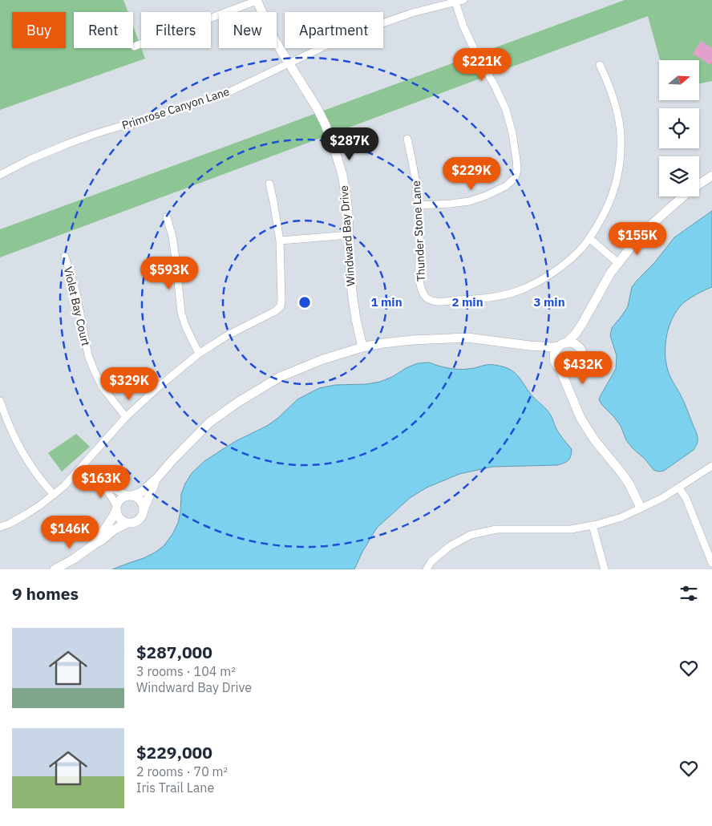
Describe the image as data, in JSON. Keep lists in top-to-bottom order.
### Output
{
  "streets": {
    "street": [
      "Primrose Canyon Lane",
      "Thunder Stone Lane",
      "Windward Bay Drive",
      "Violet Bay Court"
    ]
  },
  "crossings": [
    ["Primrose Canyon Lane", "Windward Bay Drive"]
  ],
  "north": "right",
  "page": {
    "chip": [
      "Buy",
      "Rent",
      "Filters",
      "New",
      "Apartment"
    ],
    "price": [
      "$221K",
      "$287K",
      "$229K",
      "$155K",
      "$593K",
      "$432K",
      "$329K",
      "$163K",
      "$146K"
    ],
    "heading": "9 homes",
    "list": [
      {
        "name": "$287,000",
        "note": "3 rooms · 104 m² · Windward Bay Drive"
      },
      {
        "name": "$229,000",
        "note": "2 rooms · 70 m² · Iris Trail Lane"
      }
    ]
  },
  "rings": ["1 min", "2 min", "3 min"]
}
